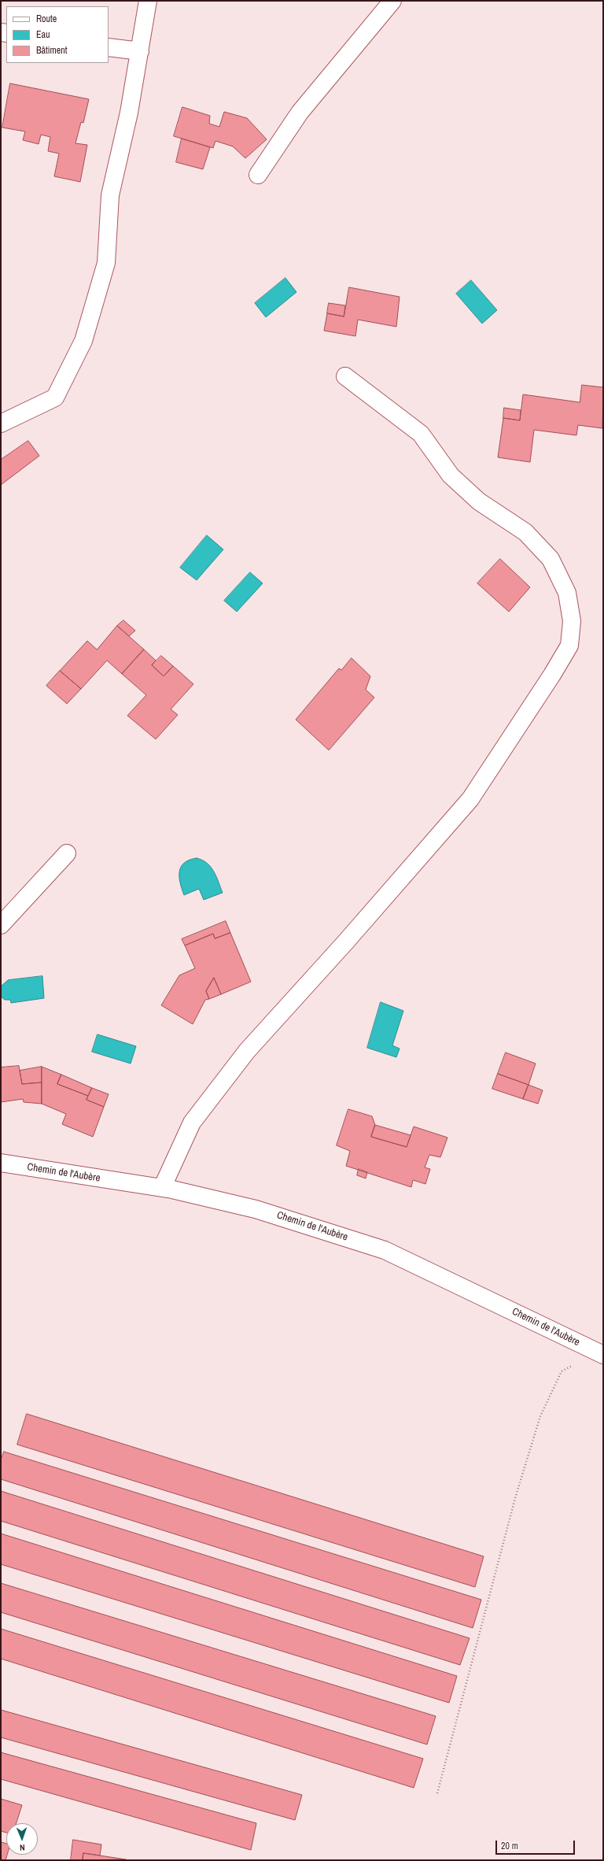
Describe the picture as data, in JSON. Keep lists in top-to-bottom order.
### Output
{
  "streets": {
    "street": ["Chemin de l'Aubère"]
  },
  "legend": ["Route", "Eau", "Bâtiment"],
  "scale_bar": "20 m",
  "north": "bottom"
}
